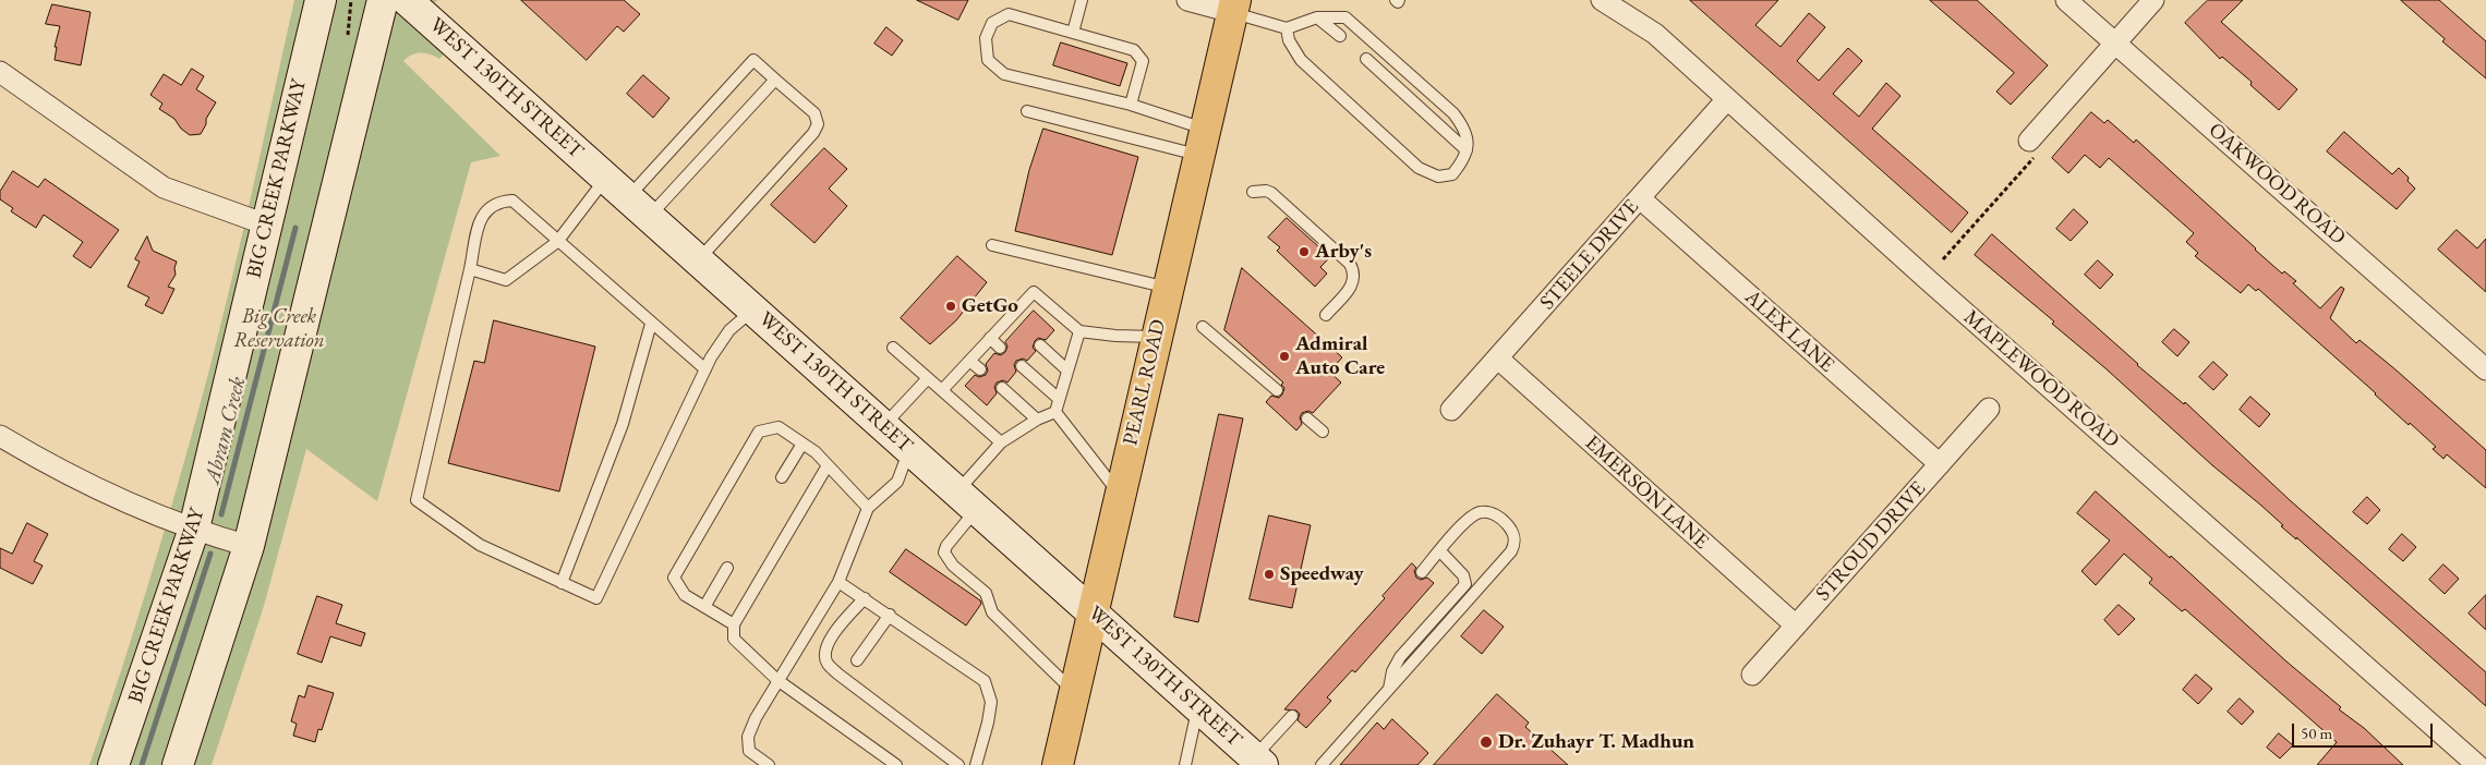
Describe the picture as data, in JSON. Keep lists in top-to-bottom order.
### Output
{
  "streets": {
    "main road": ["PEARL ROAD"],
    "street": [
      "WEST 130TH STREET",
      "BIG CREEK PARKWAY",
      "OAKWOOD ROAD",
      "STEELE DRIVE",
      "ALEX LANE",
      "MAPLEWOOD ROAD",
      "EMERSON LANE",
      "STROUD DRIVE"
    ]
  },
  "crossings": [
    ["WEST 130TH STREET", "PEARL ROAD"],
    ["STEELE DRIVE", "ALEX LANE"],
    ["STEELE DRIVE", "MAPLEWOOD ROAD"],
    ["STEELE DRIVE", "EMERSON LANE"],
    ["ALEX LANE", "STROUD DRIVE"],
    ["EMERSON LANE", "STROUD DRIVE"]
  ],
  "water": ["Abram Creek"],
  "parks": ["Big Creek Reservation"],
  "places": [
    "Arby's",
    "GetGo",
    "Admiral Auto Care",
    "Speedway",
    "Dr. Zuhayr T. Madhun"
  ],
  "scale_bar": "50 m"
}
